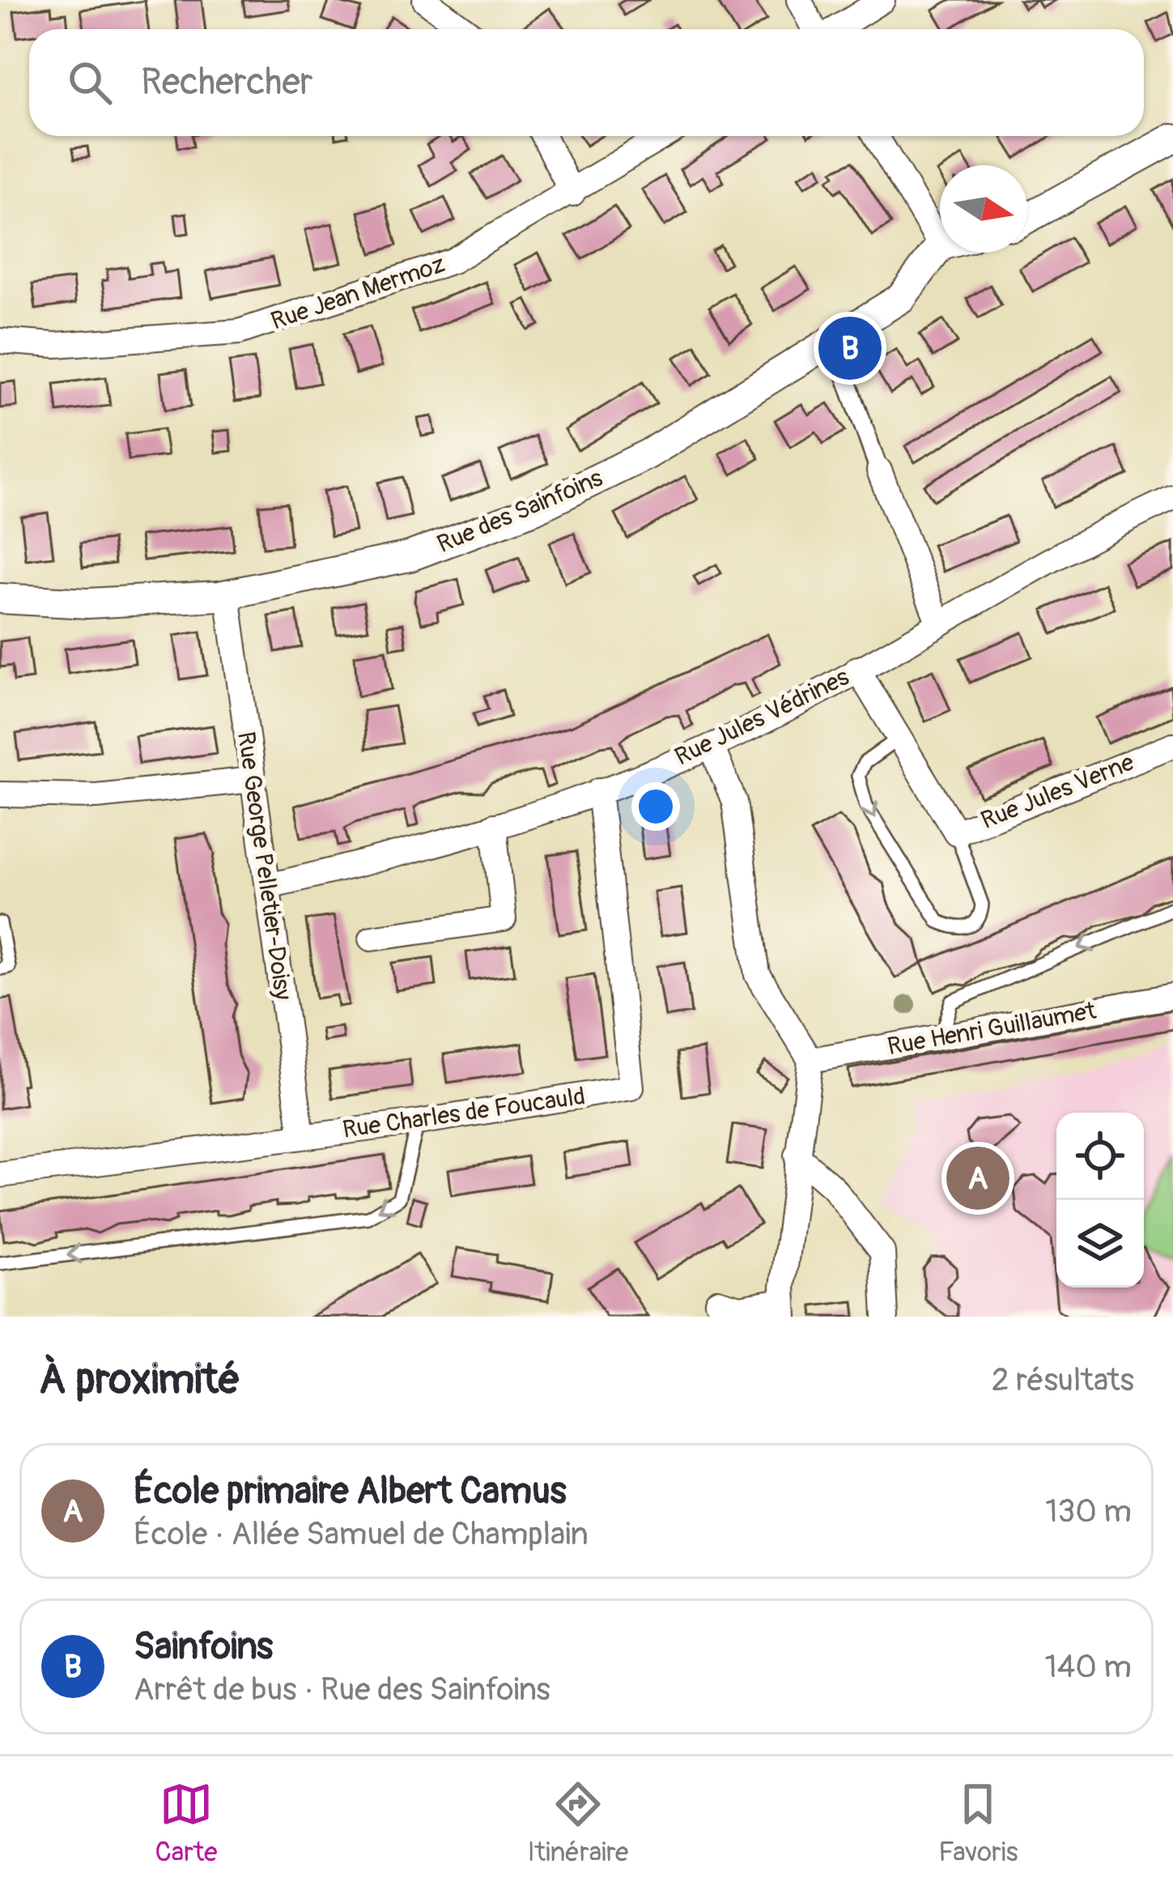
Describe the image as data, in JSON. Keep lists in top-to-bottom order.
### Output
{
  "streets": {
    "street": [
      "Rue Jean Mermoz",
      "Rue des Sainfoins",
      "Rue Jules Védrines",
      "Rue Jules Verne",
      "Rue George Pelletier-Doisy",
      "Rue Henri Guillaumet",
      "Rue Charles de Foucauld"
    ]
  },
  "crossings": [
    ["Rue des Sainfoins", "Rue George Pelletier-Doisy"],
    ["Rue Jules Védrines", "Rue Jules Verne"],
    ["Rue Jules Védrines", "Rue George Pelletier-Doisy"],
    ["Rue Jules Védrines", "Rue Charles de Foucauld"],
    ["Rue George Pelletier-Doisy", "Rue Charles de Foucauld"]
  ],
  "north": "right",
  "page": {
    "search": "Rechercher",
    "pins": ["B", "A"],
    "heading": ["À proximité", "2 résultats"],
    "list": [
      {
        "mark": "A",
        "name": "École primaire Albert Camus",
        "note": "École · Allée Samuel de Champlain",
        "value": "130 m"
      },
      {
        "mark": "B",
        "name": "Sainfoins",
        "note": "Arrêt de bus · Rue des Sainfoins",
        "value": "140 m"
      }
    ],
    "nav": ["Carte", "Itinéraire", "Favoris"]
  }
}
